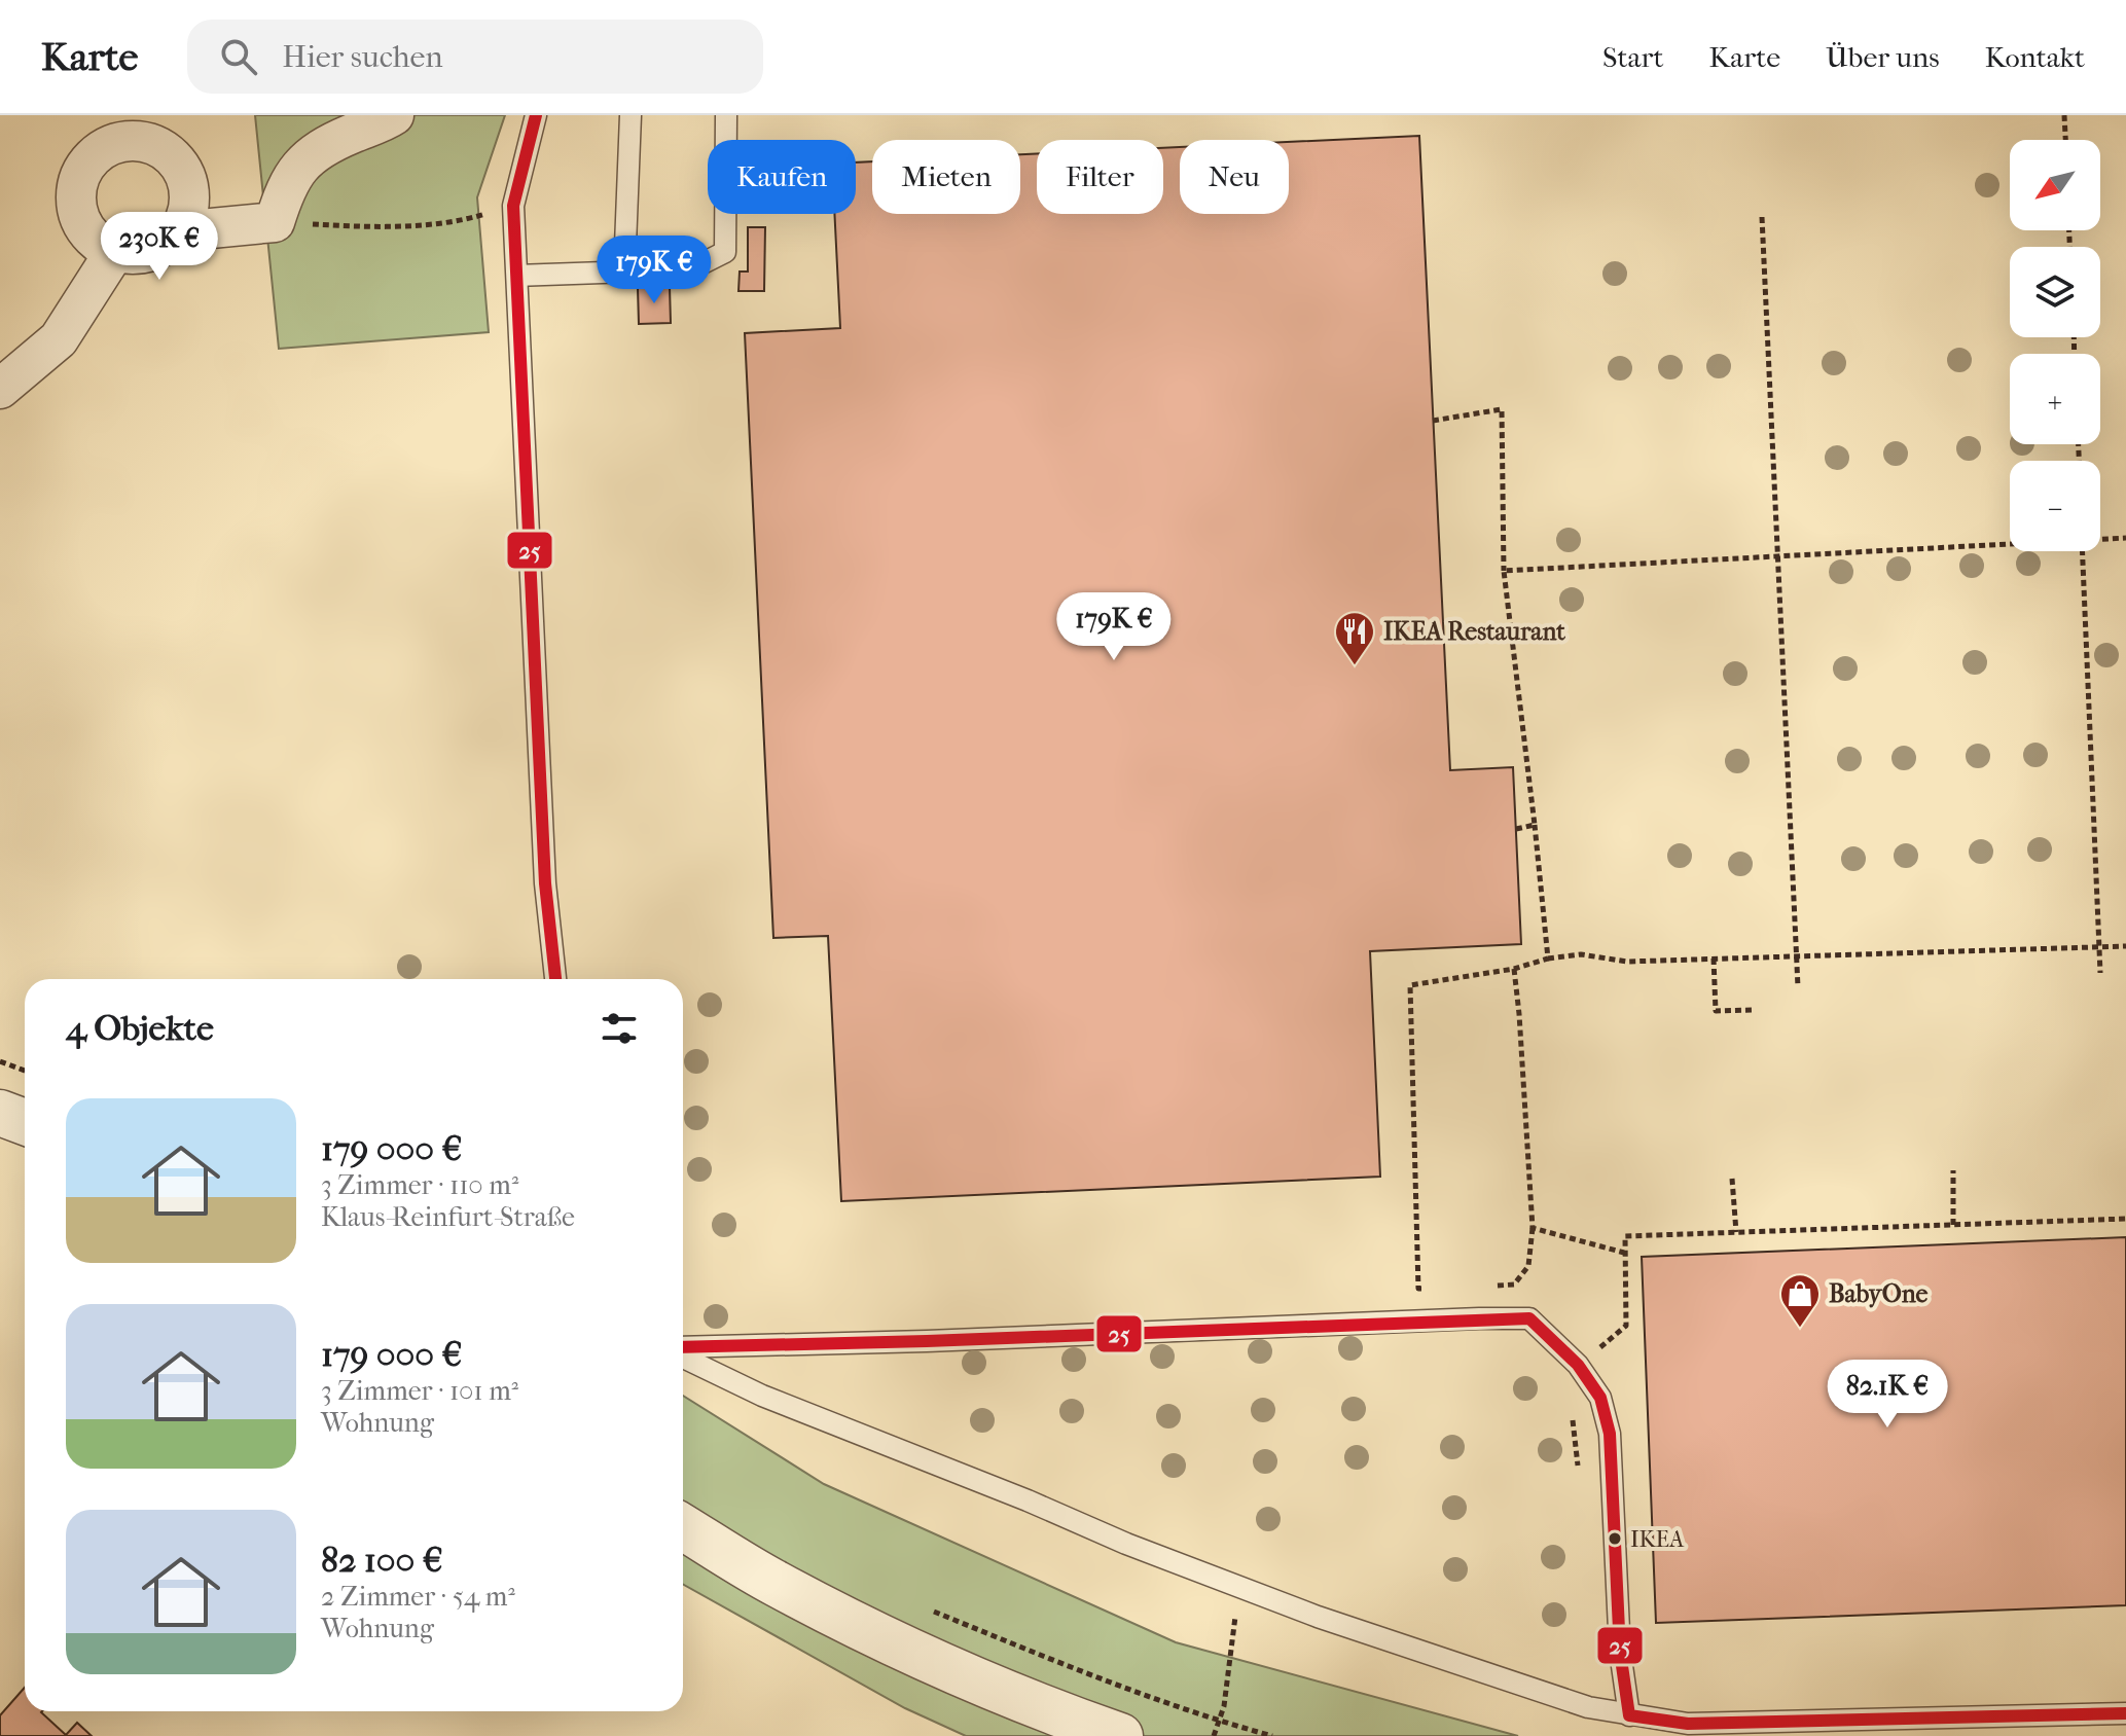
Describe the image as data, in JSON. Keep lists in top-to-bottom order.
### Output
{
  "places": {
    "restaurant": ["IKEA Restaurant"],
    "shop": ["BabyOne"],
    "other": ["IKEA"]
  },
  "lines": ["transit line 25"],
  "north": "bottom left",
  "page": {
    "header": "Karte",
    "search": "Hier suchen",
    "nav": [
      "Start",
      "Karte",
      "Über uns",
      "Kontakt"
    ],
    "map_buttons": ["+", "−"],
    "chip": [
      "Kaufen",
      "Mieten",
      "Filter",
      "Neu"
    ],
    "price": [
      "230K €",
      "179K €",
      "179K €",
      "82.1K €"
    ],
    "heading": "4 Objekte",
    "list": [
      {
        "name": "179 000 €",
        "note": "3 Zimmer · 110 m² · Klaus-Reinfurt-Straße"
      },
      {
        "name": "179 000 €",
        "note": "3 Zimmer · 101 m² · Wohnung"
      },
      {
        "name": "82 100 €",
        "note": "2 Zimmer · 54 m² · Wohnung"
      }
    ]
  }
}
